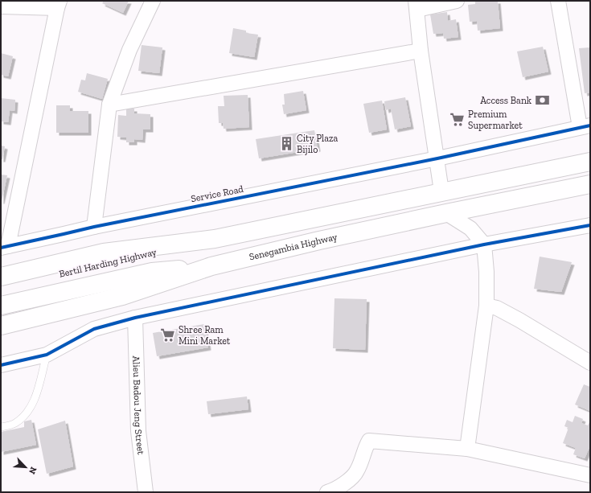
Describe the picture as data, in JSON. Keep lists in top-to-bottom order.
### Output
{
  "streets": {
    "main road": ["Senegambia Highway", "Bertil Harding Highway"],
    "street": ["Service Road", "Alieu Badou Jeng Street"]
  },
  "crossings": [
    ["Senegambia Highway", "Bertil Harding Highway"]
  ],
  "places": {
    "bank": ["Access Bank"],
    "supermarket": ["Premium Supermarket", "Shree Ram Mini Market"],
    "building": ["City Plaza Bijilo"]
  },
  "north": "bottom right"
}
